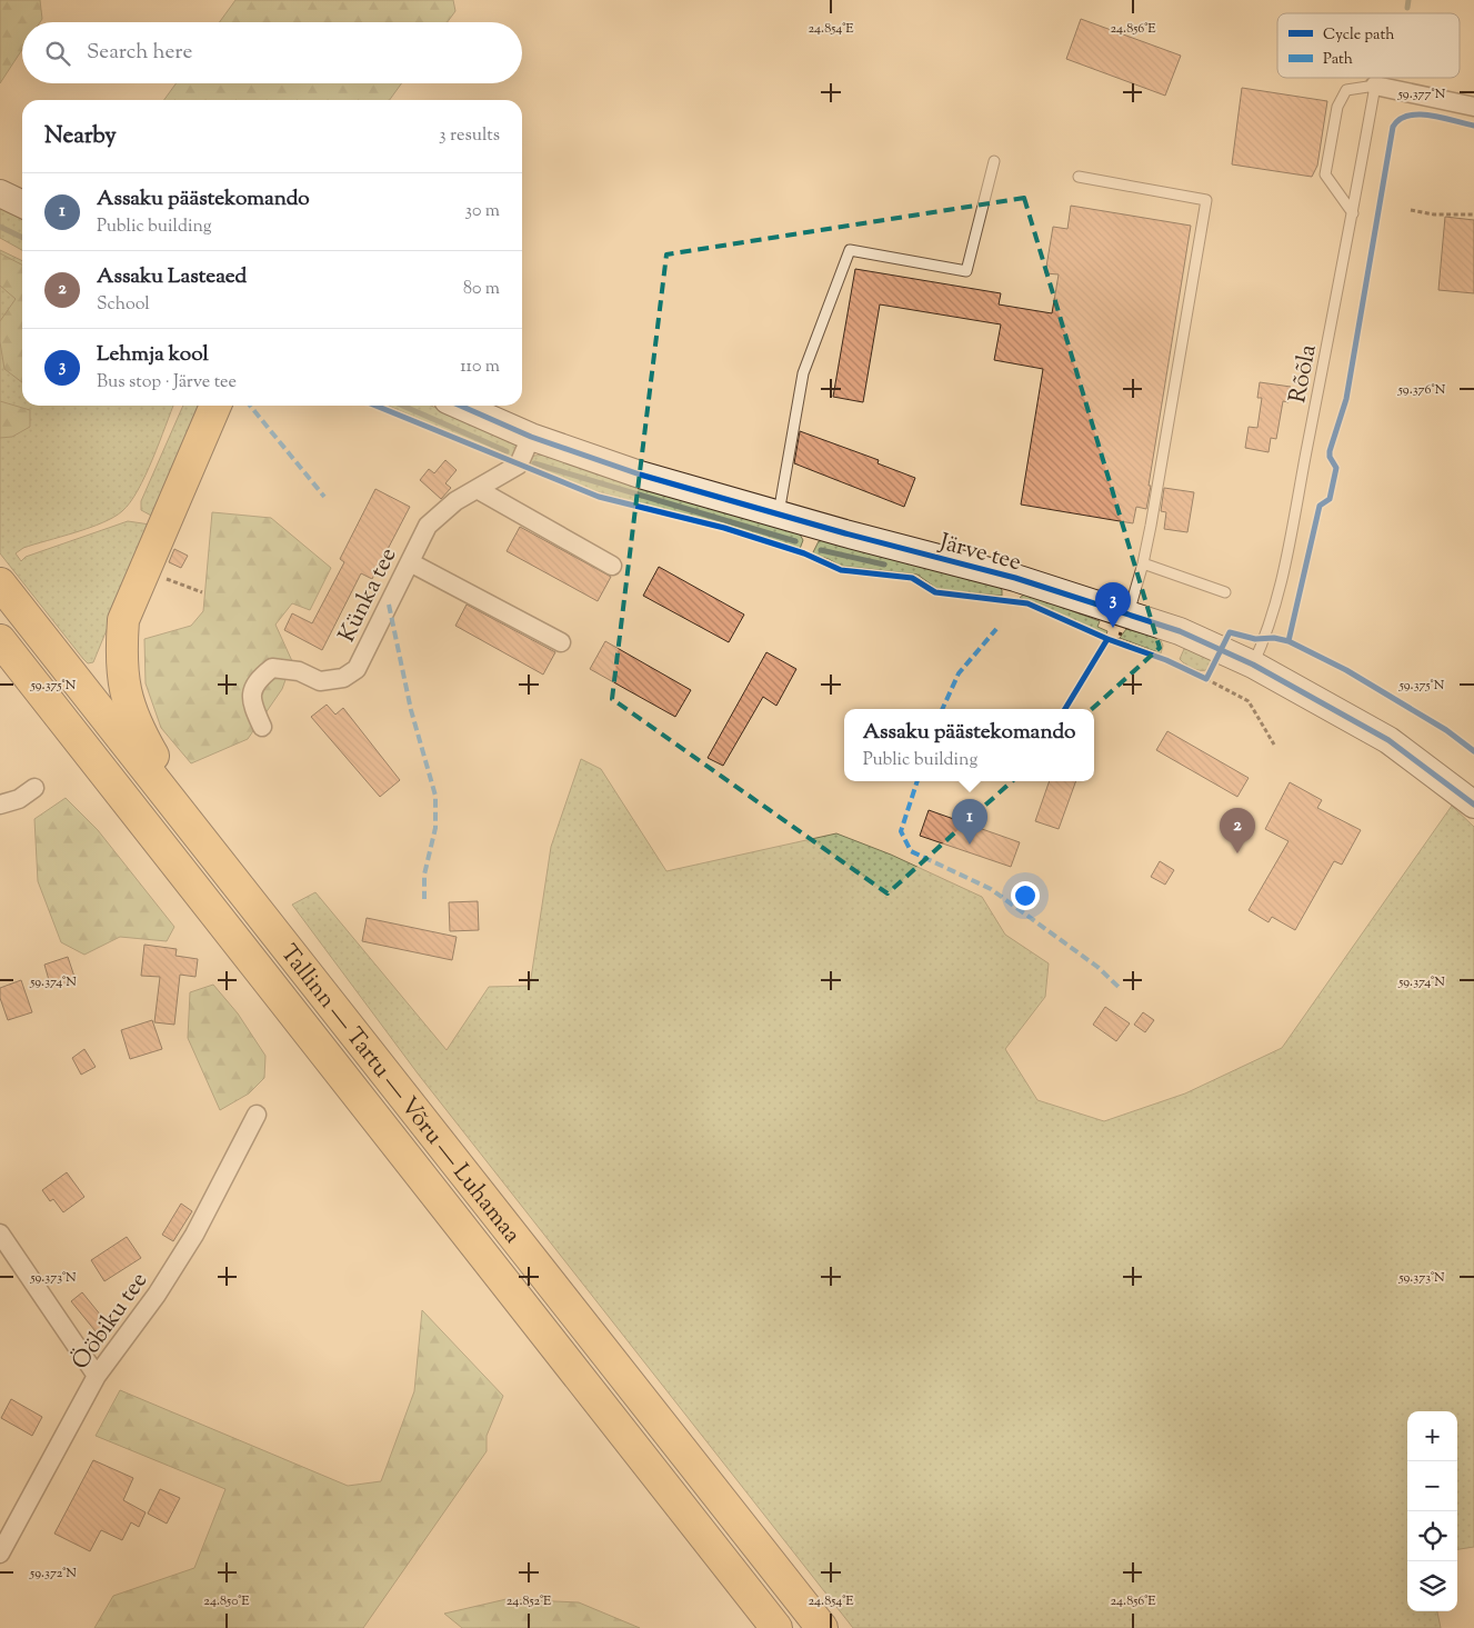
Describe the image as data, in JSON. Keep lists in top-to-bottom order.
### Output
{
  "streets": {
    "highway": ["Tallinn — Tartu — Võru — Luhamaa"],
    "street": ["Järve tee", "Künka tee", "Ööbiku tee"],
    "lane": ["Rõõla"]
  },
  "crossings": [
    ["Rõõla", "Järve tee"],
    ["Järve tee", "Künka tee"]
  ],
  "legend": ["Cycle path", "Path"],
  "page": {
    "search": "Search here",
    "heading": ["Nearby", "3 results"],
    "list": [
      {
        "mark": "1",
        "name": "Assaku päästekomando",
        "note": "Public building",
        "value": "30 m"
      },
      {
        "mark": "2",
        "name": "Assaku Lasteaed",
        "note": "School",
        "value": "80 m"
      },
      {
        "mark": "3",
        "name": "Lehmja kool",
        "note": "Bus stop · Järve tee",
        "value": "110 m"
      }
    ],
    "pins": ["3", "1", "2"],
    "popup": ["Assaku päästekomando", "Public building"],
    "map_buttons": ["+", "−"]
  },
  "coordinates": [
    "24.854°E",
    "24.856°E",
    "59.377°N",
    "59.376°N",
    "59.375°N",
    "59.374°N",
    "59.373°N",
    "59.372°N",
    "24.850°E",
    "24.852°E"
  ]
}
